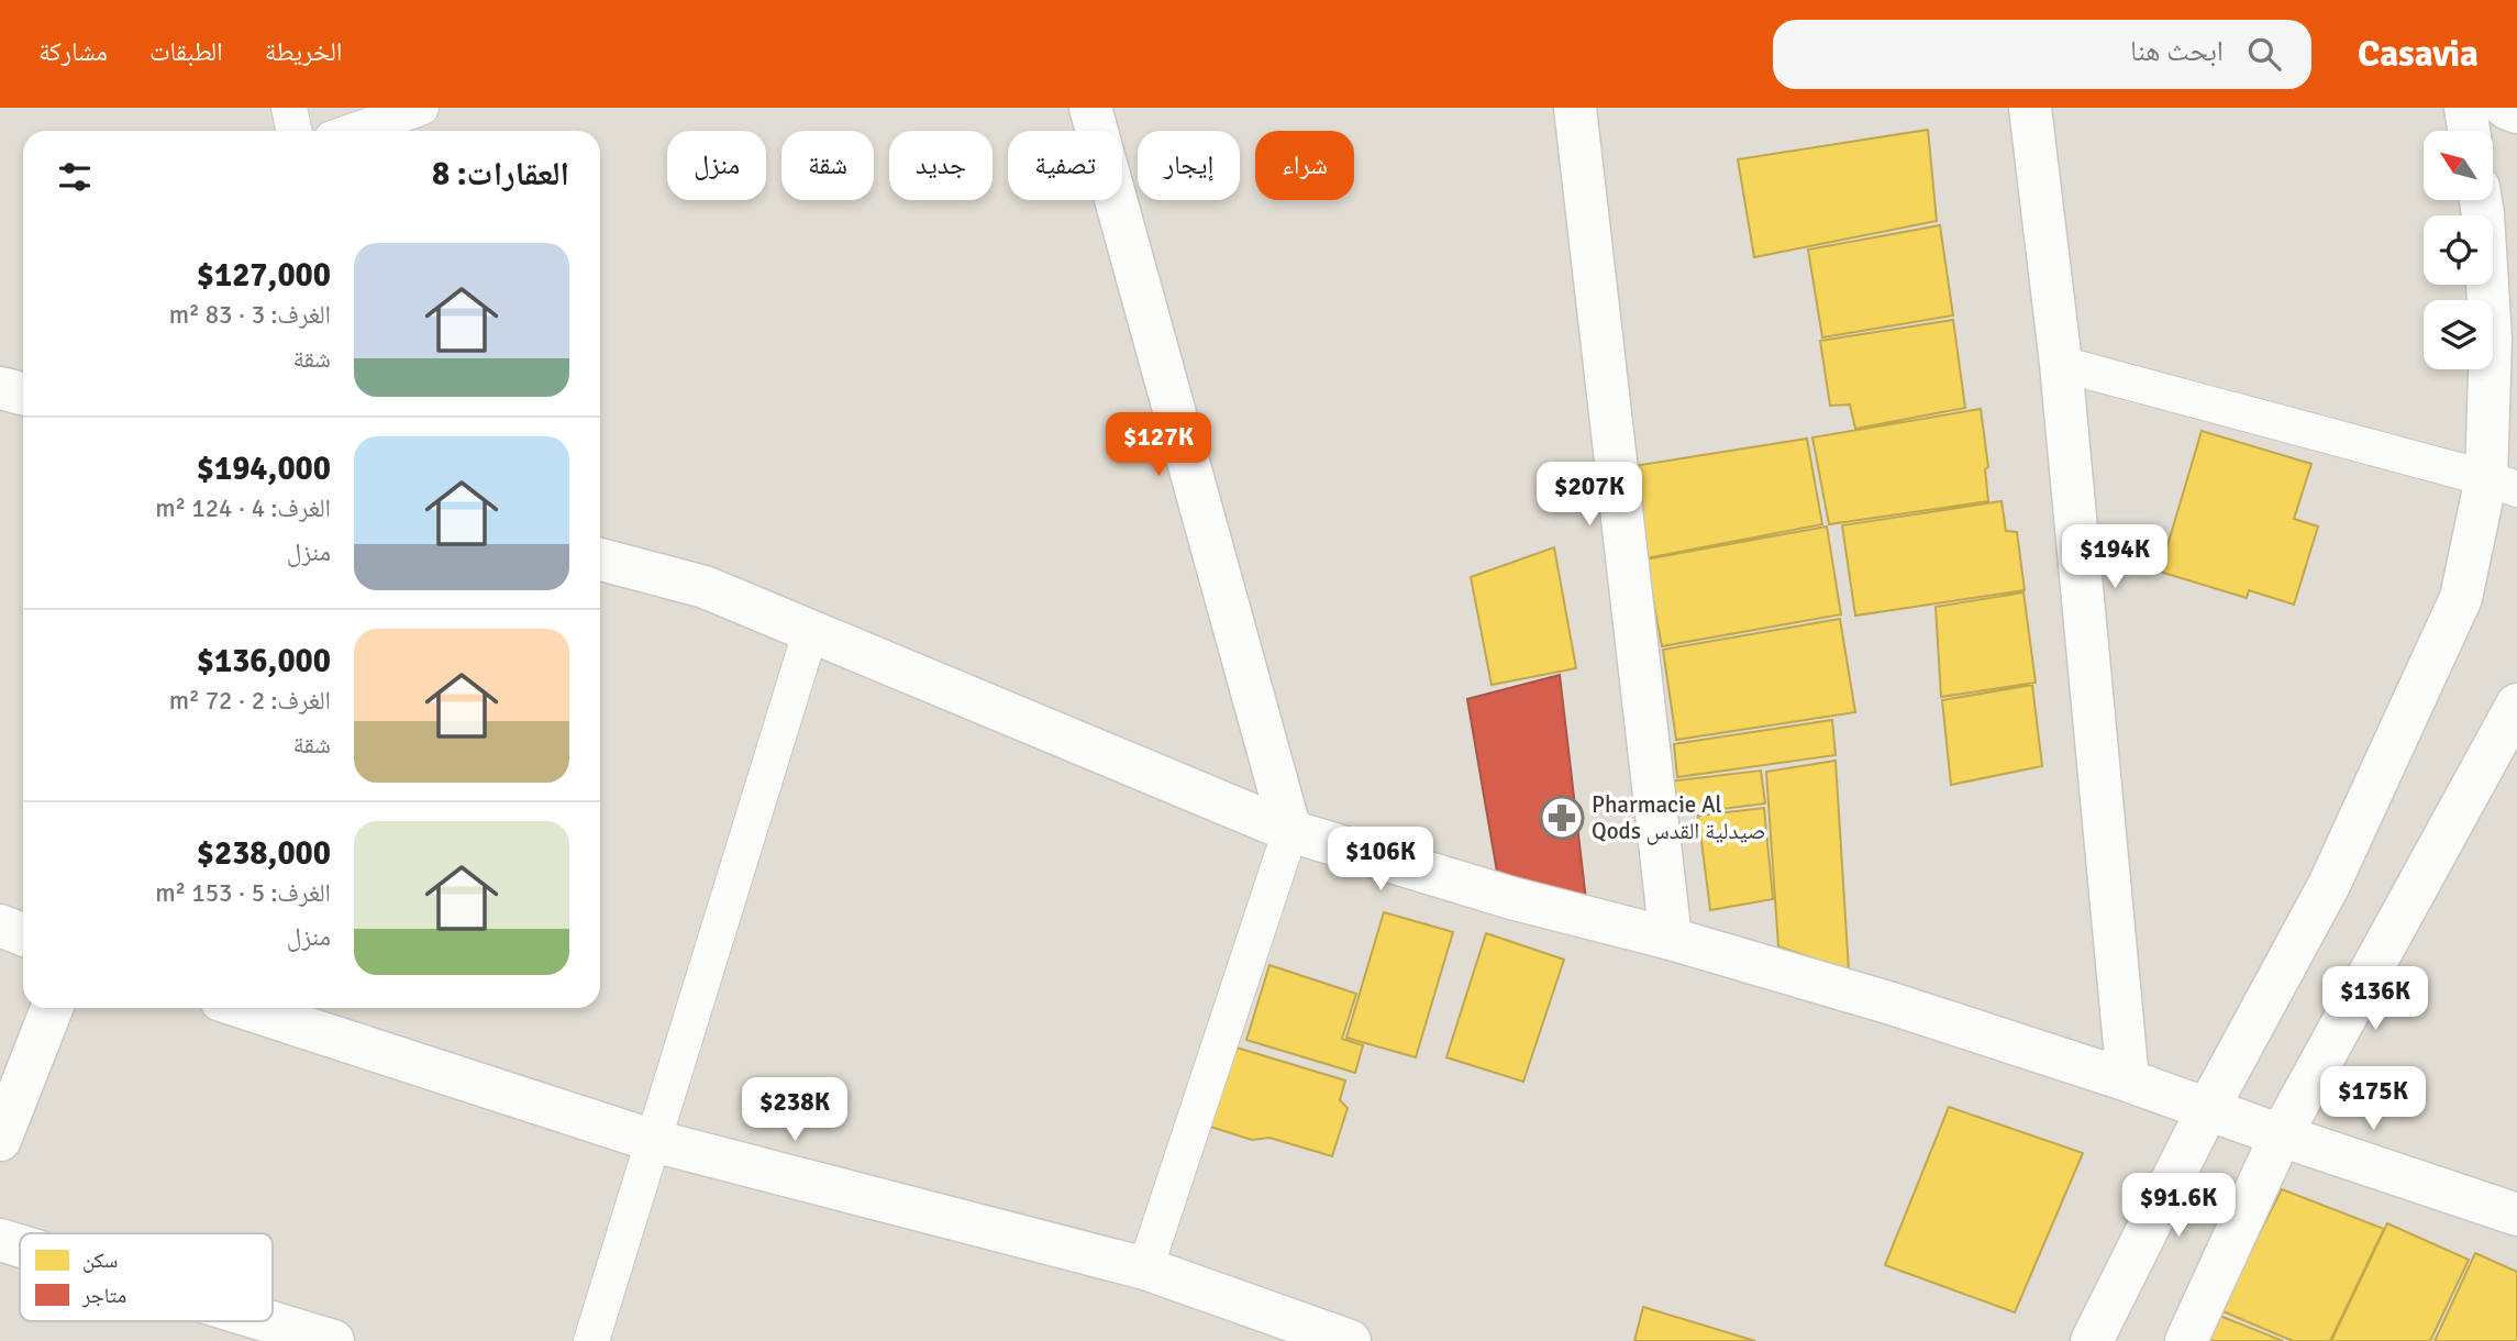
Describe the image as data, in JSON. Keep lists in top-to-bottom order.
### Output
{
  "places": {
    "pharmacy": ["Pharmacie Al Qods صيدلية القدس"]
  },
  "legend": ["سكن", "متاجر"],
  "north": "top left",
  "page": {
    "header": "Casavia",
    "search": "ابحث هنا",
    "nav": ["الخريطة", "الطبقات", "مشاركة"],
    "chip": [
      "شراء",
      "إيجار",
      "تصفية",
      "جديد",
      "شقة",
      "منزل"
    ],
    "heading": "العقارات: 8",
    "list": [
      {
        "name": "$127,000",
        "note": "الغرف: 3 · 83 m² · شقة"
      },
      {
        "name": "$194,000",
        "note": "الغرف: 4 · 124 m² · منزل"
      },
      {
        "name": "$136,000",
        "note": "الغرف: 2 · 72 m² · شقة"
      },
      {
        "name": "$238,000",
        "note": "الغرف: 5 · 153 m² · منزل"
      }
    ],
    "price": [
      "$127K",
      "$207K",
      "$194K",
      "$106K",
      "$136K",
      "$175K",
      "$238K",
      "$91.6K"
    ]
  }
}
